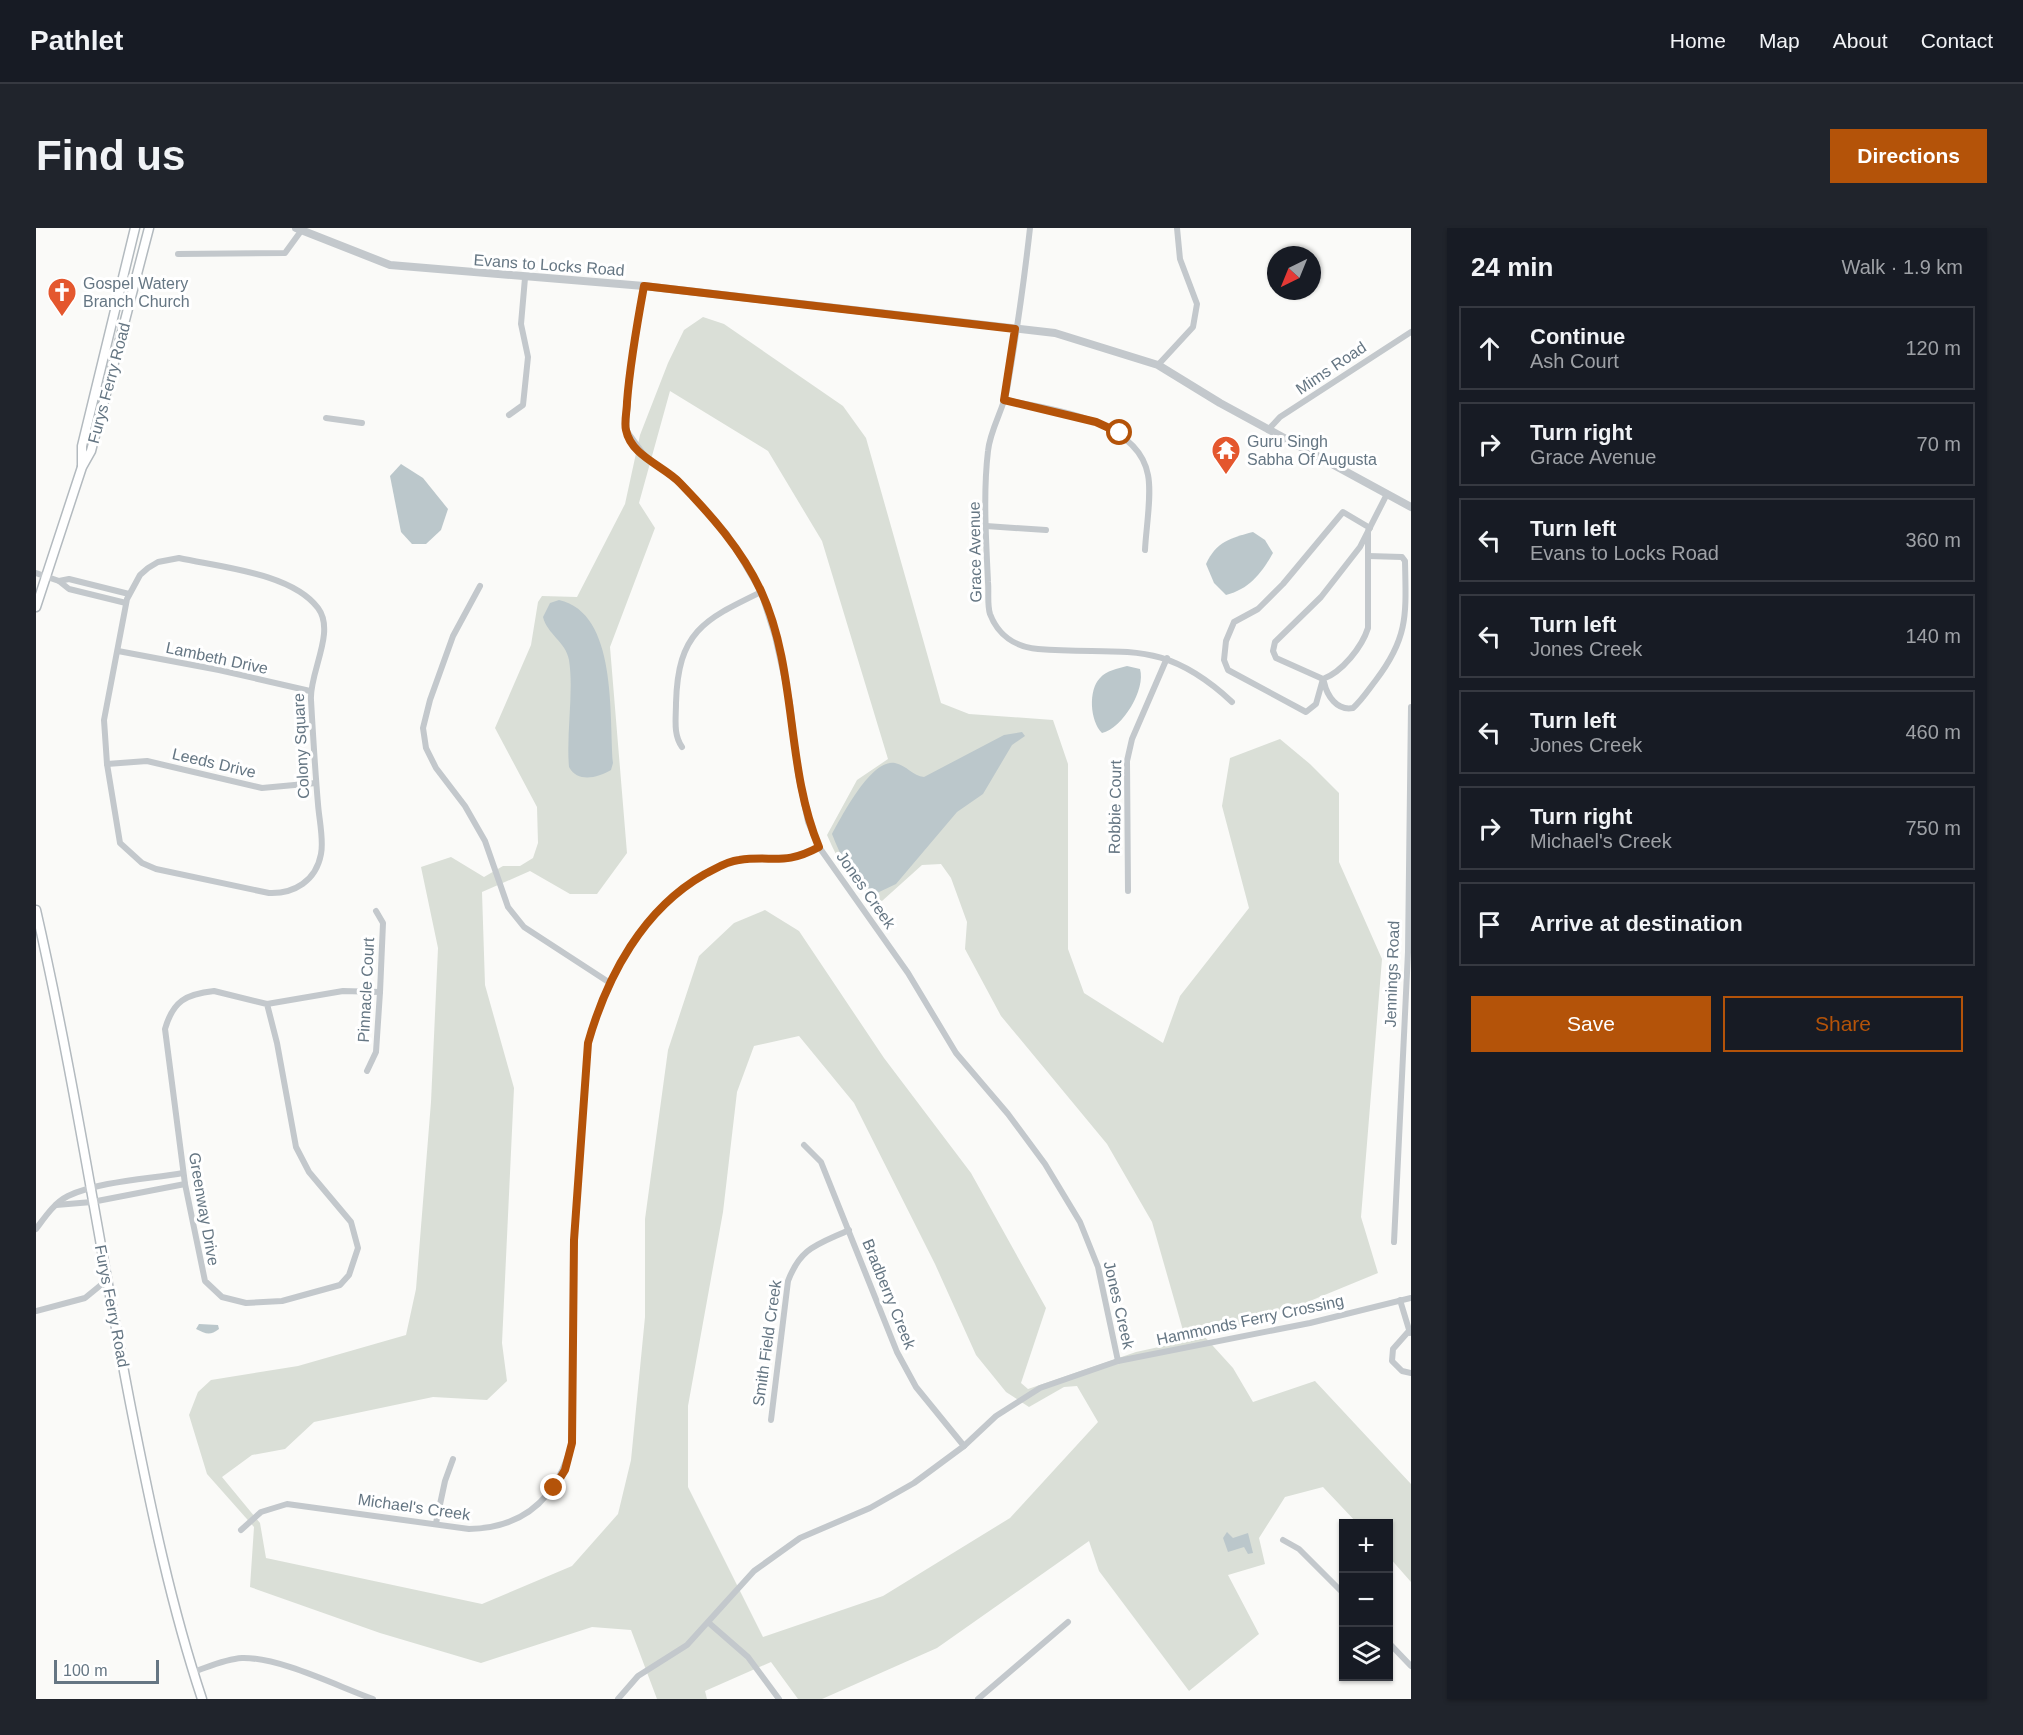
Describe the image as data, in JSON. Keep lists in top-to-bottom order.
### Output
{
  "streets": {
    "main road": ["Furys Ferry Road"],
    "street": [
      "Evans to Locks Road",
      "Mims Road",
      "Grace Avenue",
      "Lambeth Drive",
      "Colony Square",
      "Leeds Drive",
      "Robbie Court",
      "Jones Creek",
      "Jennings Road",
      "Pinnacle Court",
      "Greenway Drive",
      "Bradberry Creek",
      "Hammonds Ferry Crossing",
      "Smith Field Creek",
      "Michael's Creek"
    ]
  },
  "crossings": [
    ["Evans to Locks Road", "Mims Road"],
    ["Evans to Locks Road", "Grace Avenue"],
    ["Evans to Locks Road", "Jones Creek"],
    ["Grace Avenue", "Robbie Court"],
    ["Lambeth Drive", "Colony Square"],
    ["Colony Square", "Leeds Drive"],
    ["Jones Creek", "Hammonds Ferry Crossing"],
    ["Jones Creek", "Michael's Creek"],
    ["Pinnacle Court", "Greenway Drive"],
    ["Bradberry Creek", "Hammonds Ferry Crossing"],
    ["Bradberry Creek", "Smith Field Creek"]
  ],
  "places": {
    "church": ["Gospel Watery Branch Church"],
    "temple": ["Guru Singh Sabha Of Augusta"]
  },
  "scale_bar": "100 m",
  "north": "bottom left",
  "page": {
    "header": "Pathlet",
    "nav": [
      "Home",
      "Map",
      "About",
      "Contact"
    ],
    "buttons": [
      "Directions",
      ["Save", "Share"]
    ],
    "title": "Find us",
    "heading": ["24 min", "Walk · 1.9 km"],
    "list": [
      ["Continue", "Ash Court", "120 m"],
      ["Turn right", "Grace Avenue", "70 m"],
      ["Turn left", "Evans to Locks Road", "360 m"],
      ["Turn left", "Jones Creek", "140 m"],
      ["Turn left", "Jones Creek", "460 m"],
      ["Turn right", "Michael's Creek", "750 m"],
      "Arrive at destination"
    ],
    "map_buttons": ["+", "−"],
    "scale": "100 m"
  }
}
